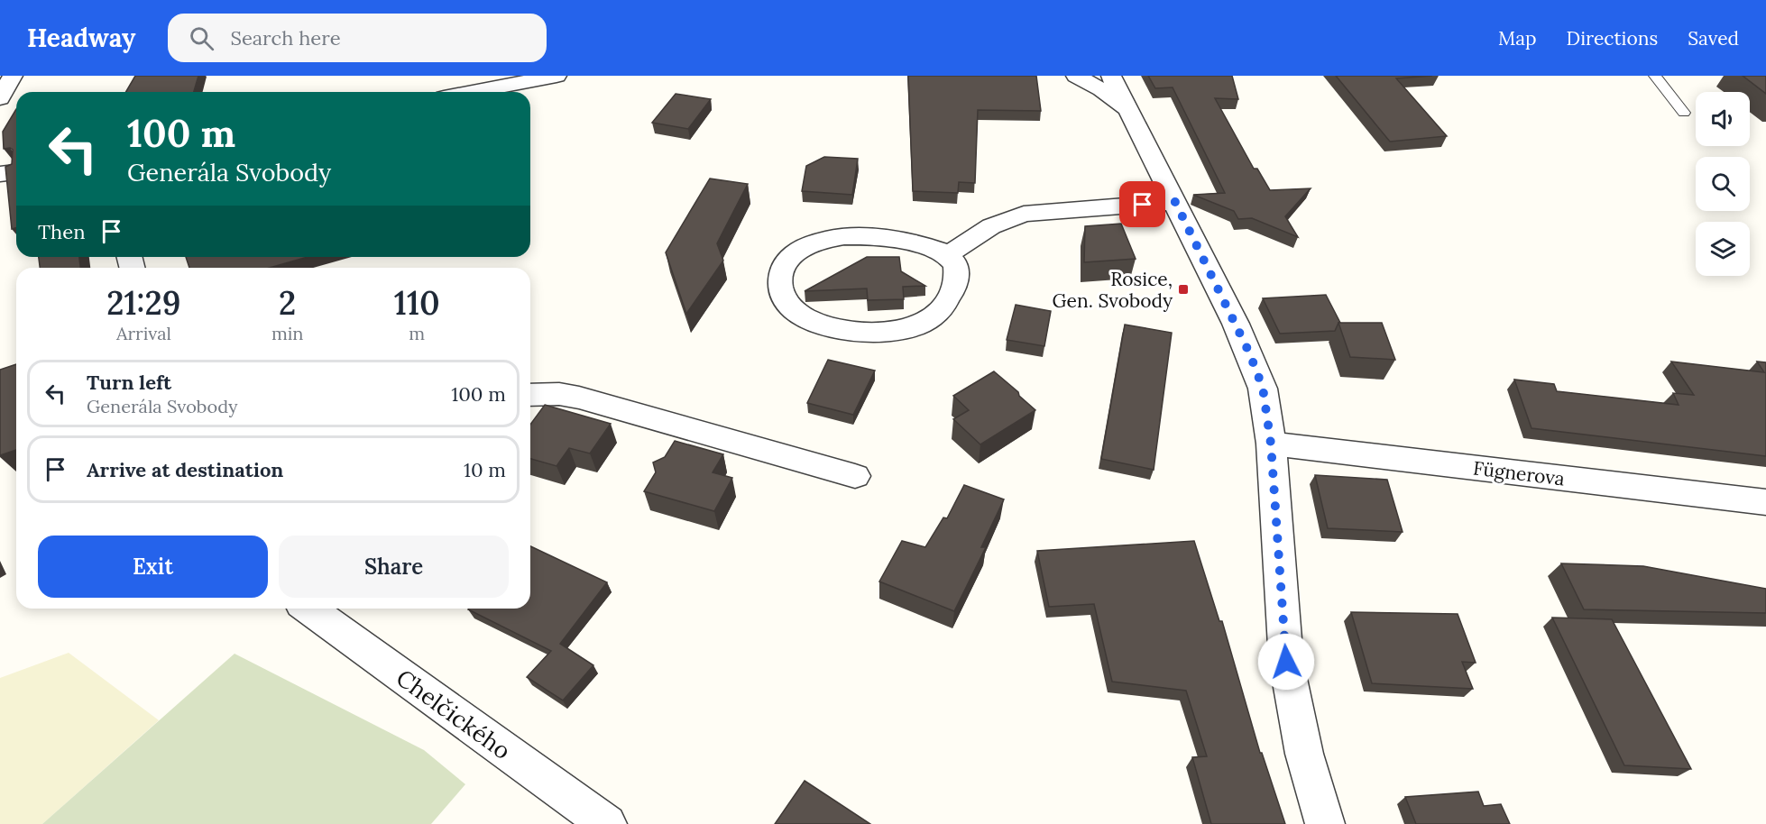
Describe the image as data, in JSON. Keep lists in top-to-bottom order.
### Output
{
  "streets": {
    "street": ["Fügnerova", "Chelčického"]
  },
  "places": {
    "transit": ["Rosice, Gen. Svobody"]
  },
  "page": {
    "header": "Headway",
    "search": "Search here",
    "nav": ["Map", "Directions", "Saved"],
    "turn": ["100 m", "Generála Svobody"],
    "then": "Then",
    "eta": [
      "21:29",
      "Arrival",
      "2",
      "min",
      "110",
      "m"
    ],
    "list": [
      {
        "name": "Turn left",
        "note": "Generála Svobody",
        "value": "100 m"
      },
      {
        "name": "Arrive at destination",
        "value": "10 m"
      }
    ],
    "buttons": ["Exit", "Share"]
  }
}
